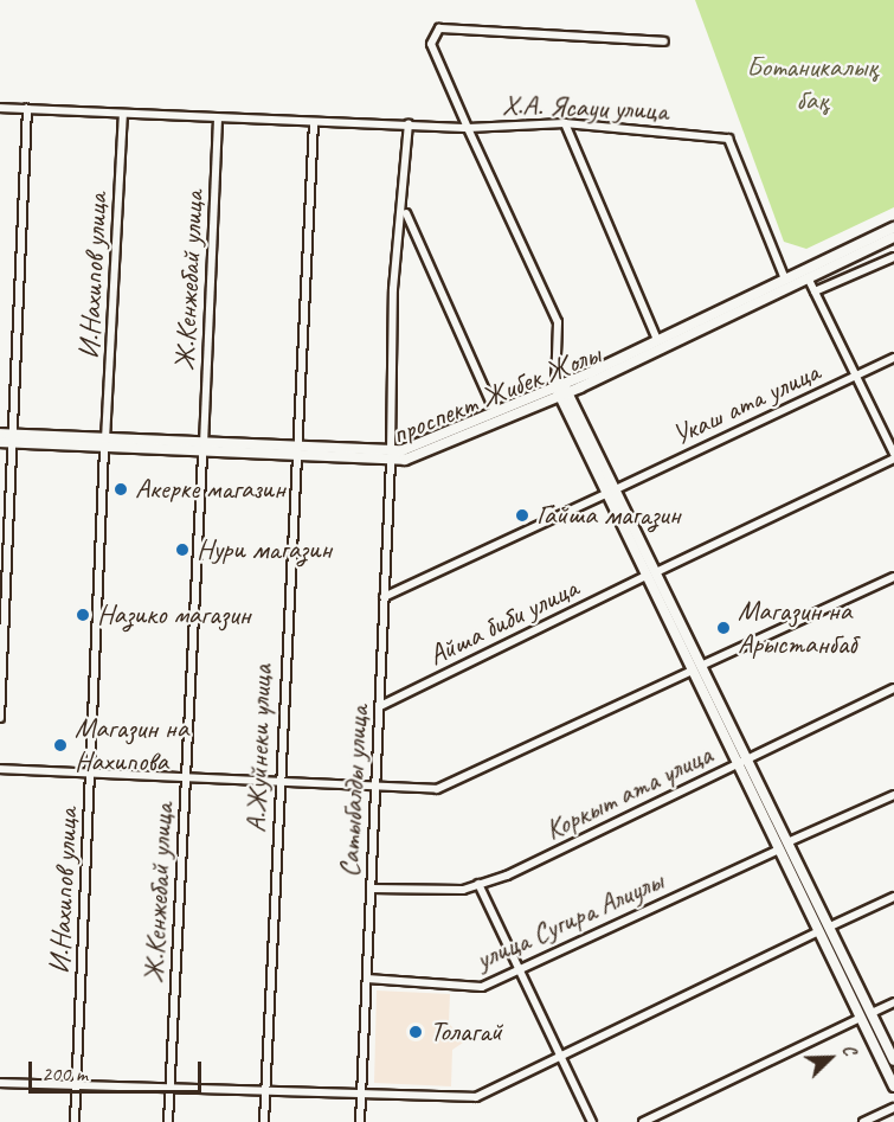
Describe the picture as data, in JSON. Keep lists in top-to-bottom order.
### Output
{
  "streets": {
    "street": [
      "Х.А. Ясауи улица",
      "И.Нахипов улица",
      "Ж.Кенжебай улица",
      "проспект Жибек Жолы",
      "Укаш ата улица",
      "Айша биби улица",
      "А.Жуйнеки улица",
      "Сатыбалды улица",
      "Коркыт ата улица",
      "улица Сугира Алиулы"
    ]
  },
  "crossings": [
    ["Х.А. Ясауи улица", "проспект Жибек Жолы"],
    ["И.Нахипов улица", "проспект Жибек Жолы"],
    ["Ж.Кенжебай улица", "проспект Жибек Жолы"],
    ["проспект Жибек Жолы", "А.Жуйнеки улица"],
    ["проспект Жибек Жолы", "Сатыбалды улица"],
    ["Айша биби улица", "Сатыбалды улица"],
    ["Сатыбалды улица", "Коркыт ата улица"],
    ["Сатыбалды улица", "улица Сугира Алиулы"]
  ],
  "parks": ["Ботаникалық бақ"],
  "places": [
    "Акерке магазин",
    "Гайша магазин",
    "Нури магазин",
    "Назико магазин",
    "Магазин на Арыстанбаб",
    "Магазин на Нахипова",
    "Толагай"
  ],
  "scale_bar": "200 m",
  "north": "top right"
}
